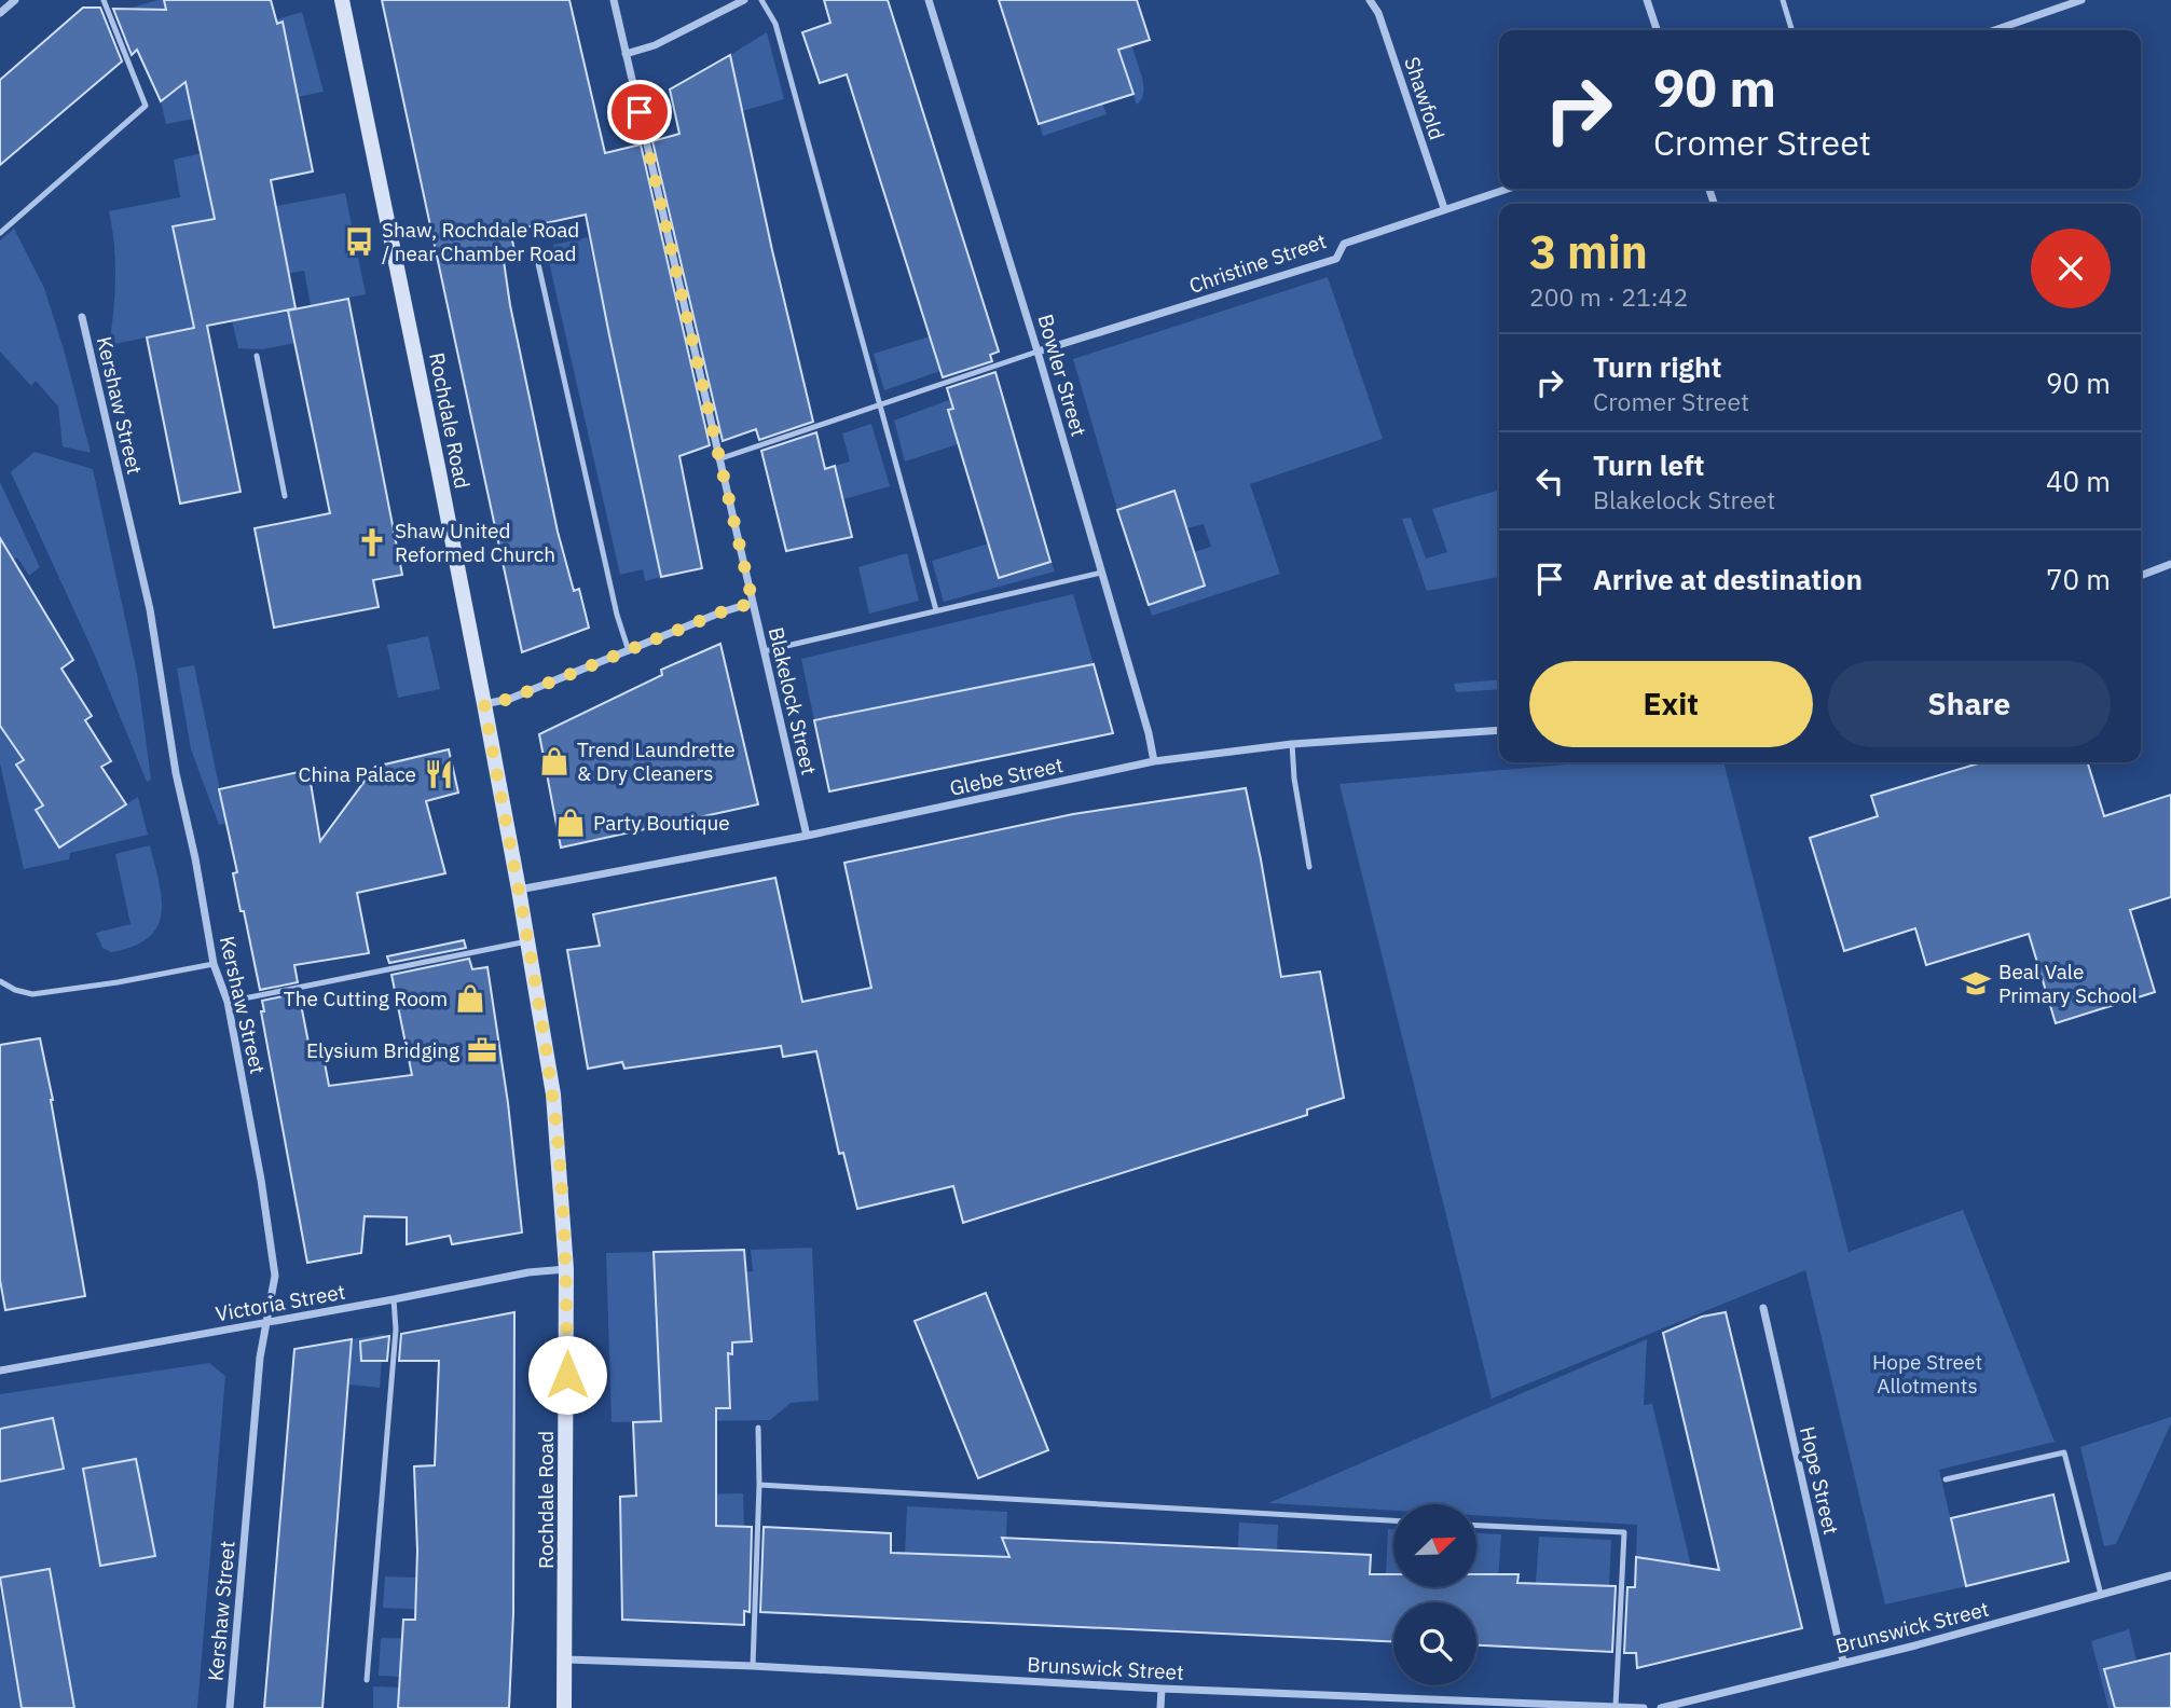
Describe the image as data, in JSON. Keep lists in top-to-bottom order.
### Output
{
  "streets": {
    "main road": ["Rochdale Road"],
    "street": [
      "Shawfold",
      "Christine Street",
      "Bowler Street",
      "Kershaw Street",
      "Blakelock Street",
      "Glebe Street",
      "Victoria Street",
      "Hope Street",
      "Brunswick Street"
    ]
  },
  "crossings": [
    ["Shawfold", "Christine Street"],
    ["Christine Street", "Bowler Street"],
    ["Bowler Street", "Glebe Street"],
    ["Kershaw Street", "Victoria Street"],
    ["Rochdale Road", "Glebe Street"],
    ["Rochdale Road", "Victoria Street"],
    ["Rochdale Road", "Brunswick Street"],
    ["Blakelock Street", "Glebe Street"],
    ["Hope Street", "Brunswick Street"]
  ],
  "parks": ["Hope Street Allotments"],
  "places": {
    "bus stop": ["Shaw, Rochdale Road / near Chamber Road"],
    "church": ["Shaw United Reformed Church"],
    "shop": ["Trend Laundrette & Dry Cleaners", "Party Boutique", "The Cutting Room"],
    "restaurant": ["China Palace"],
    "school or university": ["Beal Vale Primary School"],
    "office": ["Elysium Bridging"]
  },
  "north": "top right",
  "page": {
    "turn": ["90 m", "Cromer Street"],
    "heading": ["3 min", "200 m · 21:42"],
    "list": [
      {
        "name": "Turn right",
        "note": "Cromer Street",
        "value": "90 m"
      },
      {
        "name": "Turn left",
        "note": "Blakelock Street",
        "value": "40 m"
      },
      {
        "name": "Arrive at destination",
        "value": "70 m"
      }
    ],
    "buttons": ["Exit", "Share"]
  }
}
